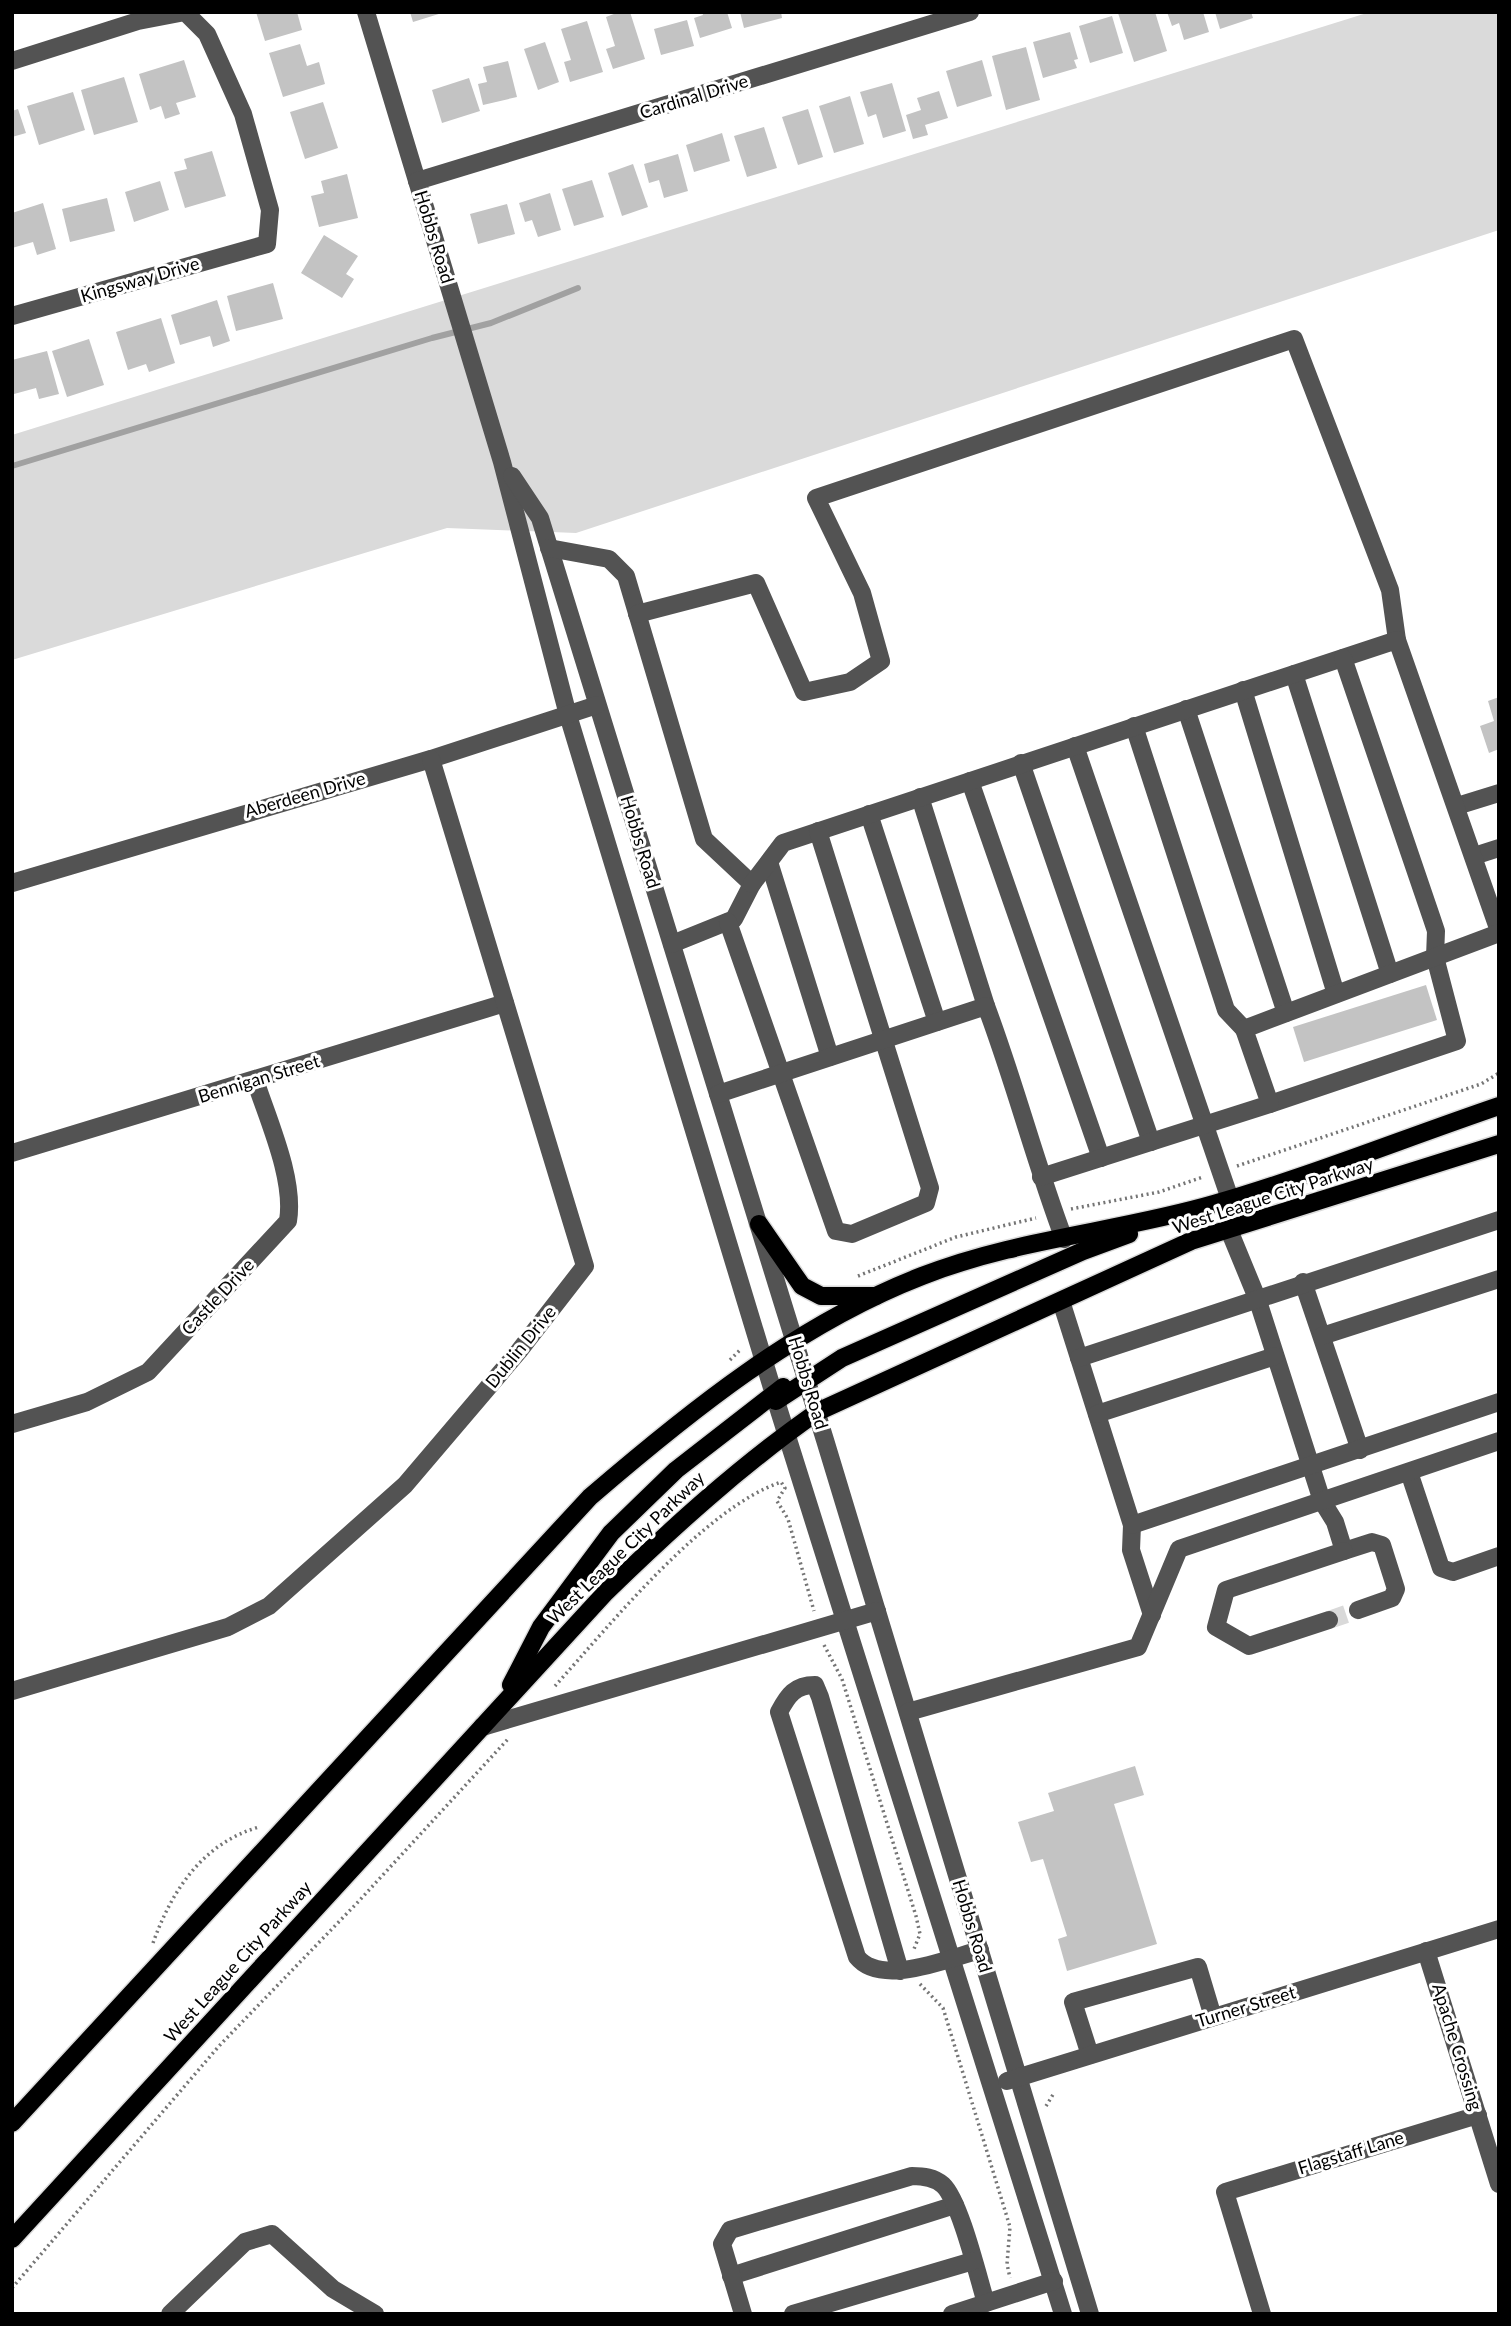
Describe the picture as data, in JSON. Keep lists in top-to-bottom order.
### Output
{
  "streets": {
    "main road": ["West League City Parkway"],
    "street": [
      "Cardinal Drive",
      "Hobbs Road",
      "Kingsway Drive",
      "Aberdeen Drive",
      "Bennigan Street",
      "Castle Drive",
      "Dublin Drive",
      "Turner Street",
      "Apache Crossing",
      "Flagstaff Lane"
    ]
  },
  "crossings": [
    ["Cardinal Drive", "Hobbs Road"],
    ["Hobbs Road", "Aberdeen Drive"],
    ["Hobbs Road", "West League City Parkway"],
    ["Hobbs Road", "Turner Street"],
    ["Aberdeen Drive", "Dublin Drive"],
    ["Bennigan Street", "Castle Drive"],
    ["Bennigan Street", "Dublin Drive"],
    ["Turner Street", "Apache Crossing"],
    ["Apache Crossing", "Flagstaff Lane"]
  ]
}
